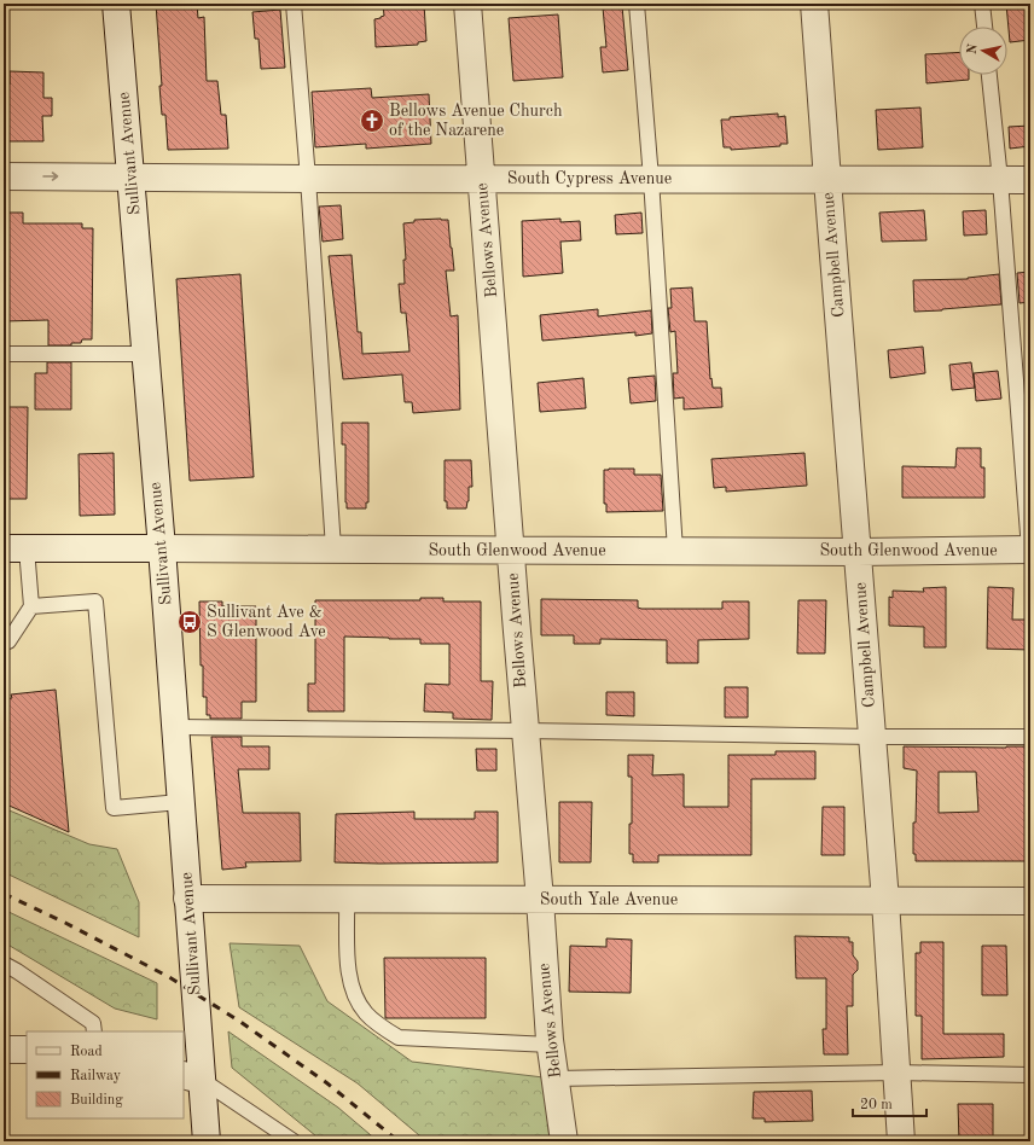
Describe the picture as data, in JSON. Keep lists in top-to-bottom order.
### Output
{
  "streets": {
    "street": [
      "Sullivant Avenue",
      "South Cypress Avenue",
      "Bellows Avenue",
      "Campbell Avenue",
      "South Glenwood Avenue",
      "South Yale Avenue"
    ]
  },
  "crossings": [
    ["Sullivant Avenue", "South Cypress Avenue"],
    ["Sullivant Avenue", "South Glenwood Avenue"],
    ["Sullivant Avenue", "South Yale Avenue"],
    ["South Cypress Avenue", "Bellows Avenue"],
    ["South Cypress Avenue", "Campbell Avenue"],
    ["Bellows Avenue", "South Glenwood Avenue"],
    ["Bellows Avenue", "South Yale Avenue"],
    ["Campbell Avenue", "South Glenwood Avenue"],
    ["Campbell Avenue", "South Yale Avenue"]
  ],
  "places": {
    "church": ["Bellows Avenue Church of the Nazarene"],
    "bus stop": ["Sullivant Ave & S Glenwood Ave"]
  },
  "legend": ["Road", "Railway", "Building"],
  "scale_bar": "20 m",
  "north": "left"
}
